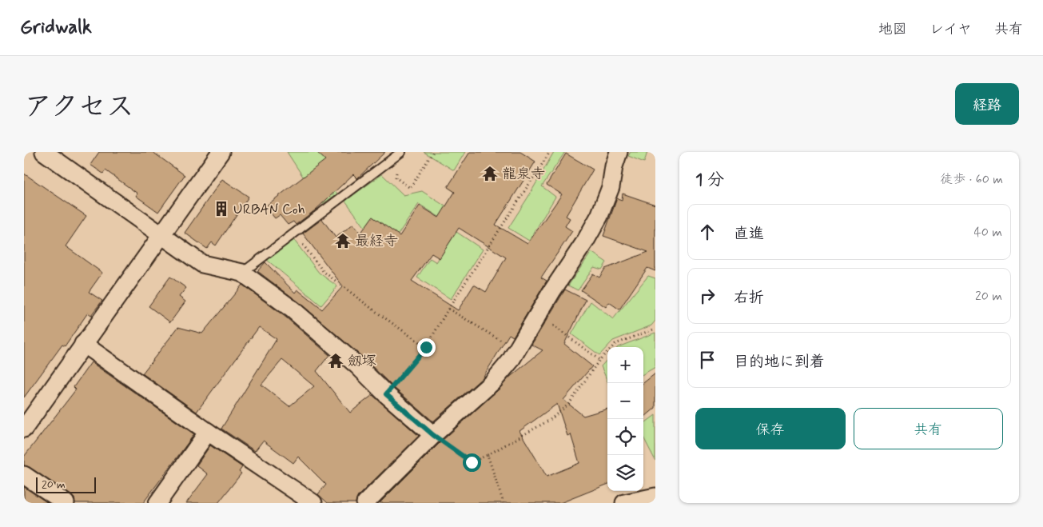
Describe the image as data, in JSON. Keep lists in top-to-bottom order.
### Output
{
  "places": {
    "temple": ["龍泉寺", "最経寺", "劔塚"],
    "building": ["URBAN Coh"]
  },
  "scale_bar": "20 m",
  "page": {
    "header": "Gridwalk",
    "nav": ["地図", "レイヤ", "共有"],
    "title": "アクセス",
    "buttons": [
      "経路",
      ["保存", "共有"]
    ],
    "heading": ["1 分", "徒歩 · 60 m"],
    "list": [
      ["直進", "40 m"],
      ["右折", "20 m"],
      "目的地に到着"
    ],
    "map_buttons": ["+", "−"],
    "scale": "20 m"
  }
}
